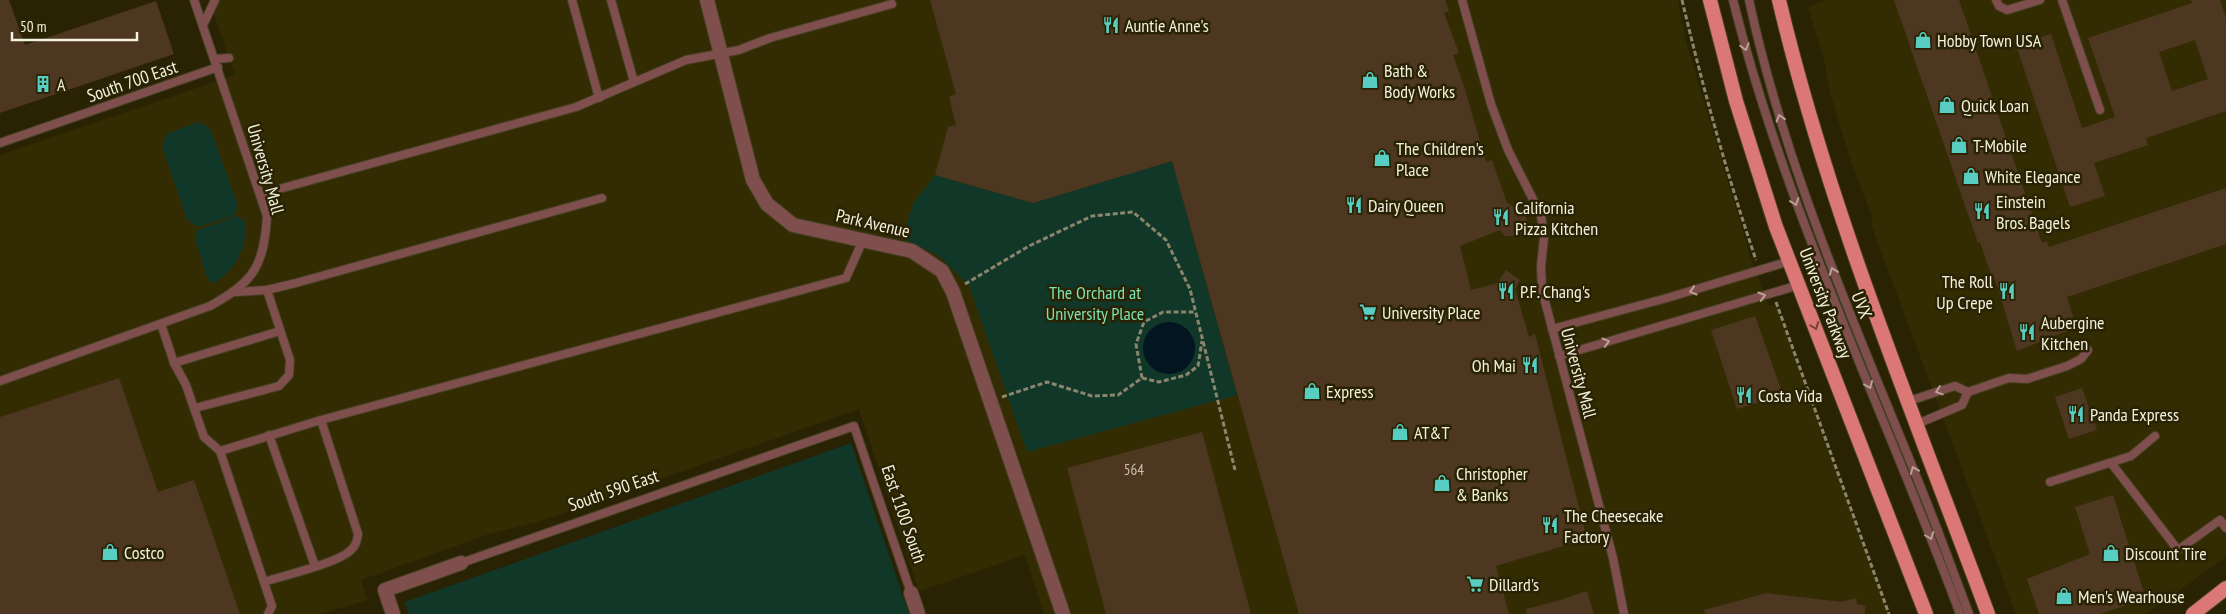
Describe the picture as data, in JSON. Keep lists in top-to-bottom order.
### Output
{
  "streets": {
    "main road": ["University Parkway"],
    "street": ["Park Avenue", "South 590 East", "East 1100 South"],
    "lane": ["South 700 East", "University Mall", "UVX"]
  },
  "crossings": [
    ["South 700 East", "University Mall"],
    ["South 590 East", "East 1100 South"]
  ],
  "parks": ["The Orchard at University Place"],
  "places": {
    "restaurant": [
      "Auntie Anne's",
      "Dairy Queen",
      "Einstein Bros. Bagels",
      "California Pizza Kitchen",
      "P.F. Chang's",
      "The Roll Up Crepe",
      "Aubergine Kitchen",
      "Oh Mai",
      "Costa Vida",
      "Panda Express",
      "The Cheesecake Factory"
    ],
    "shop": [
      "Hobby Town USA",
      "Bath & Body Works",
      "Quick Loan",
      "T-Mobile",
      "The Children's Place",
      "White Elegance",
      "Express",
      "AT&T",
      "Christopher & Banks",
      "Costco",
      "Discount Tire",
      "Men's Wearhouse"
    ],
    "building": ["A"],
    "supermarket": ["University Place", "Dillard's"]
  },
  "house_numbers": ["564"],
  "scale_bar": "50 m"
}
